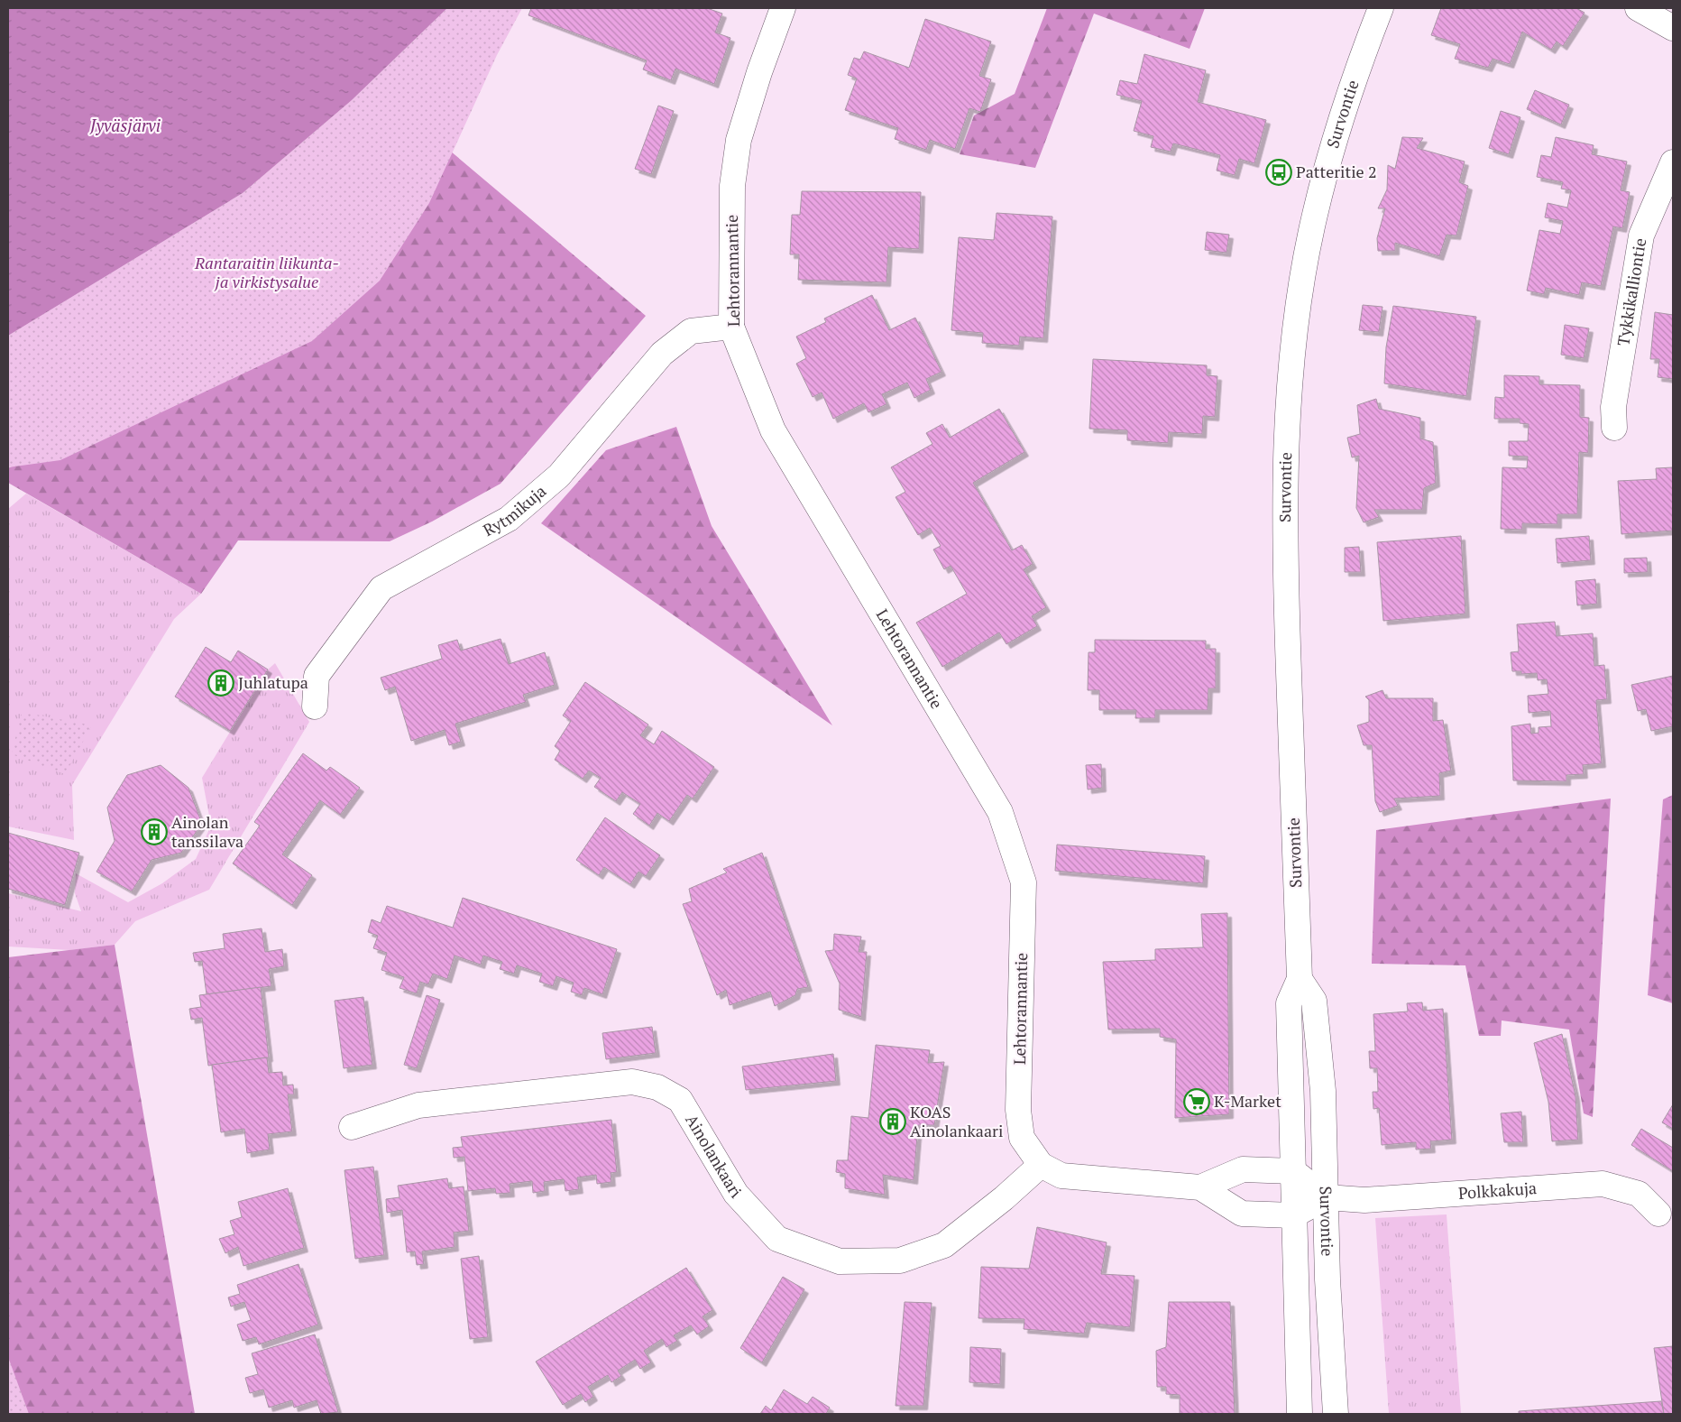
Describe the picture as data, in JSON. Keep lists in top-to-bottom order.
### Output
{
  "streets": {
    "street": [
      "Survontie",
      "Lehtorannantie",
      "Tykkikalliontie",
      "Rytmikuja",
      "Ainolankaari",
      "Polkkakuja"
    ]
  },
  "crossings": [
    ["Survontie", "Lehtorannantie"],
    ["Survontie", "Polkkakuja"],
    ["Lehtorannantie", "Rytmikuja"],
    ["Lehtorannantie", "Ainolankaari"]
  ],
  "water": ["Jyväsjärvi"],
  "parks": ["Rantaraitin liikunta- ja virkistysalue"],
  "places": {
    "bus stop": ["Patteritie 2"],
    "building": ["Juhlatupa", "Ainolan tanssilava", "KOAS Ainolankaari"],
    "supermarket": ["K-Market"]
  }
}
